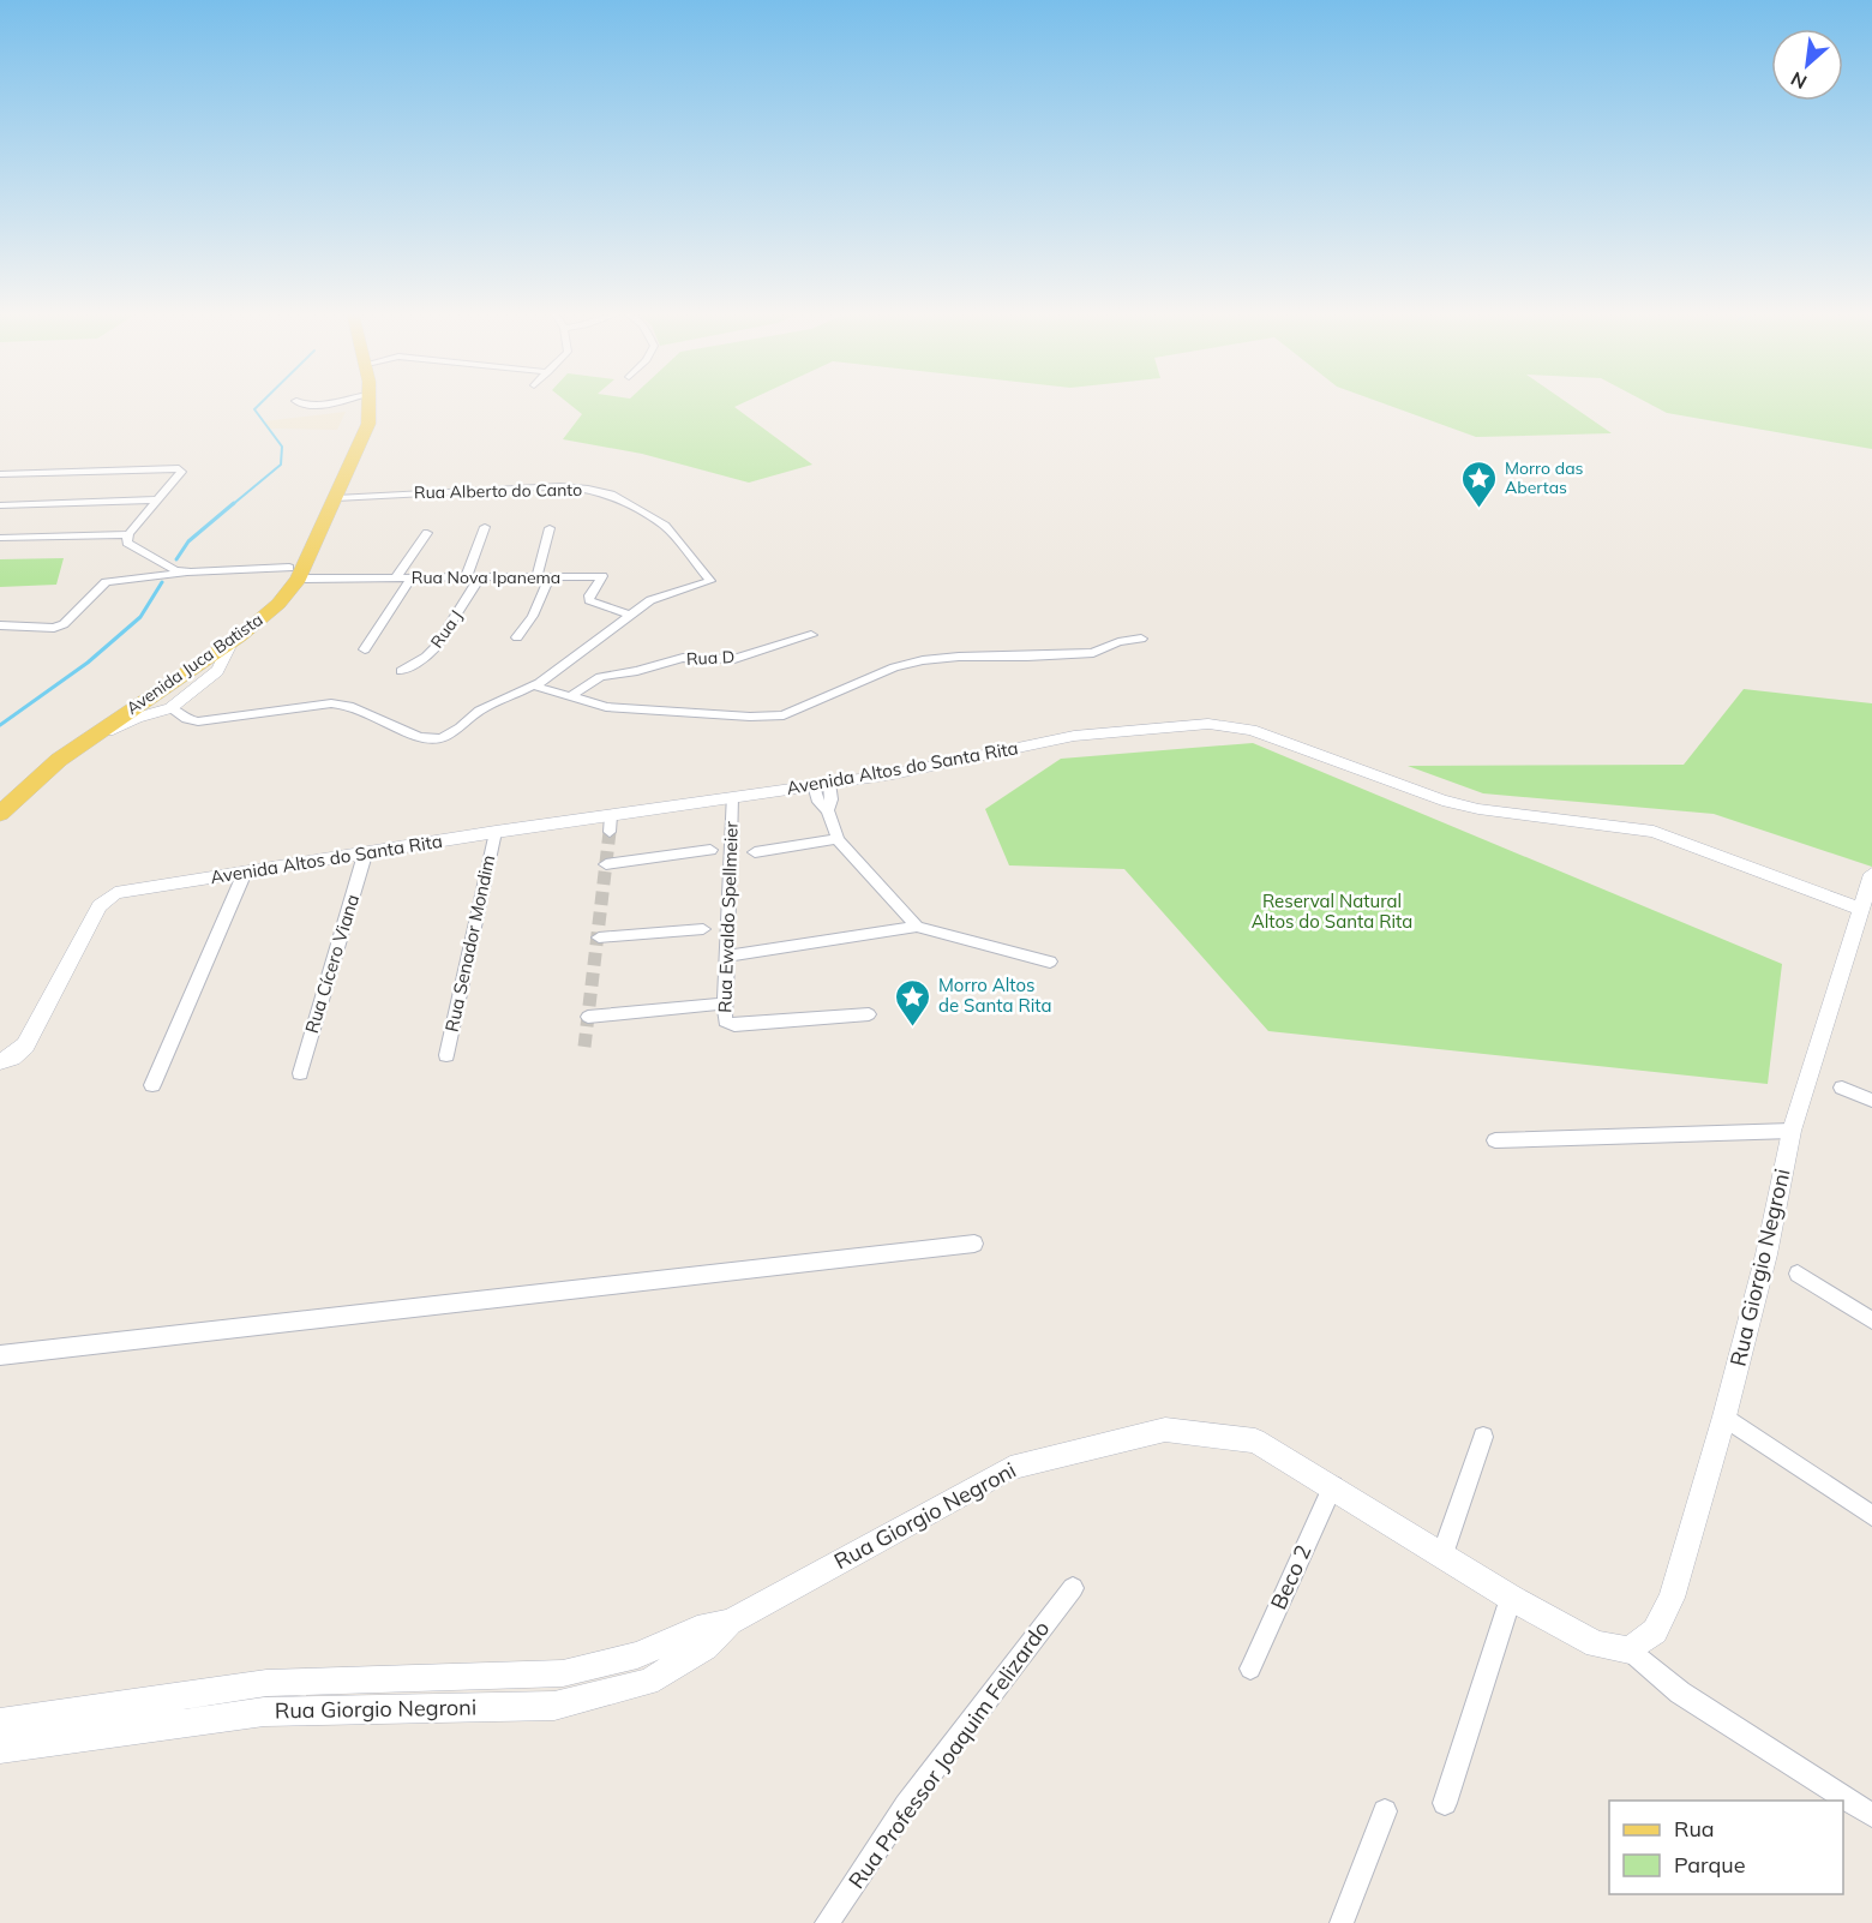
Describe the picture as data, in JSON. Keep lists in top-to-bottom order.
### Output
{
  "streets": {
    "main road": ["Avenida Juca Batista"],
    "street": [
      "Rua Alberto do Canto",
      "Rua Nova Ipanema",
      "Rua J",
      "Rua D",
      "Avenida Altos do Santa Rita",
      "Rua Ewaldo Spellmeier",
      "Rua Senador Mondim",
      "Rua Cícero Viana",
      "Rua Giorgio Negroni",
      "Beco 2",
      "Rua Professor Joaquim Felizardo"
    ]
  },
  "crossings": [
    ["Rua Alberto do Canto", "Rua Nova Ipanema"],
    ["Rua Alberto do Canto", "Avenida Juca Batista"],
    ["Rua Nova Ipanema", "Rua J"],
    ["Rua Nova Ipanema", "Avenida Juca Batista"],
    ["Avenida Altos do Santa Rita", "Rua Ewaldo Spellmeier"],
    ["Avenida Altos do Santa Rita", "Rua Senador Mondim"],
    ["Avenida Altos do Santa Rita", "Rua Cícero Viana"],
    ["Avenida Altos do Santa Rita", "Rua Giorgio Negroni"],
    ["Rua Giorgio Negroni", "Beco 2"]
  ],
  "parks": ["Reserval Natural Altos do Santa Rita"],
  "places": {
    "place": ["Morro das Abertas", "Morro Altos de Santa Rita"]
  },
  "legend": ["Rua", "Parque"],
  "north": "bottom left"
}
